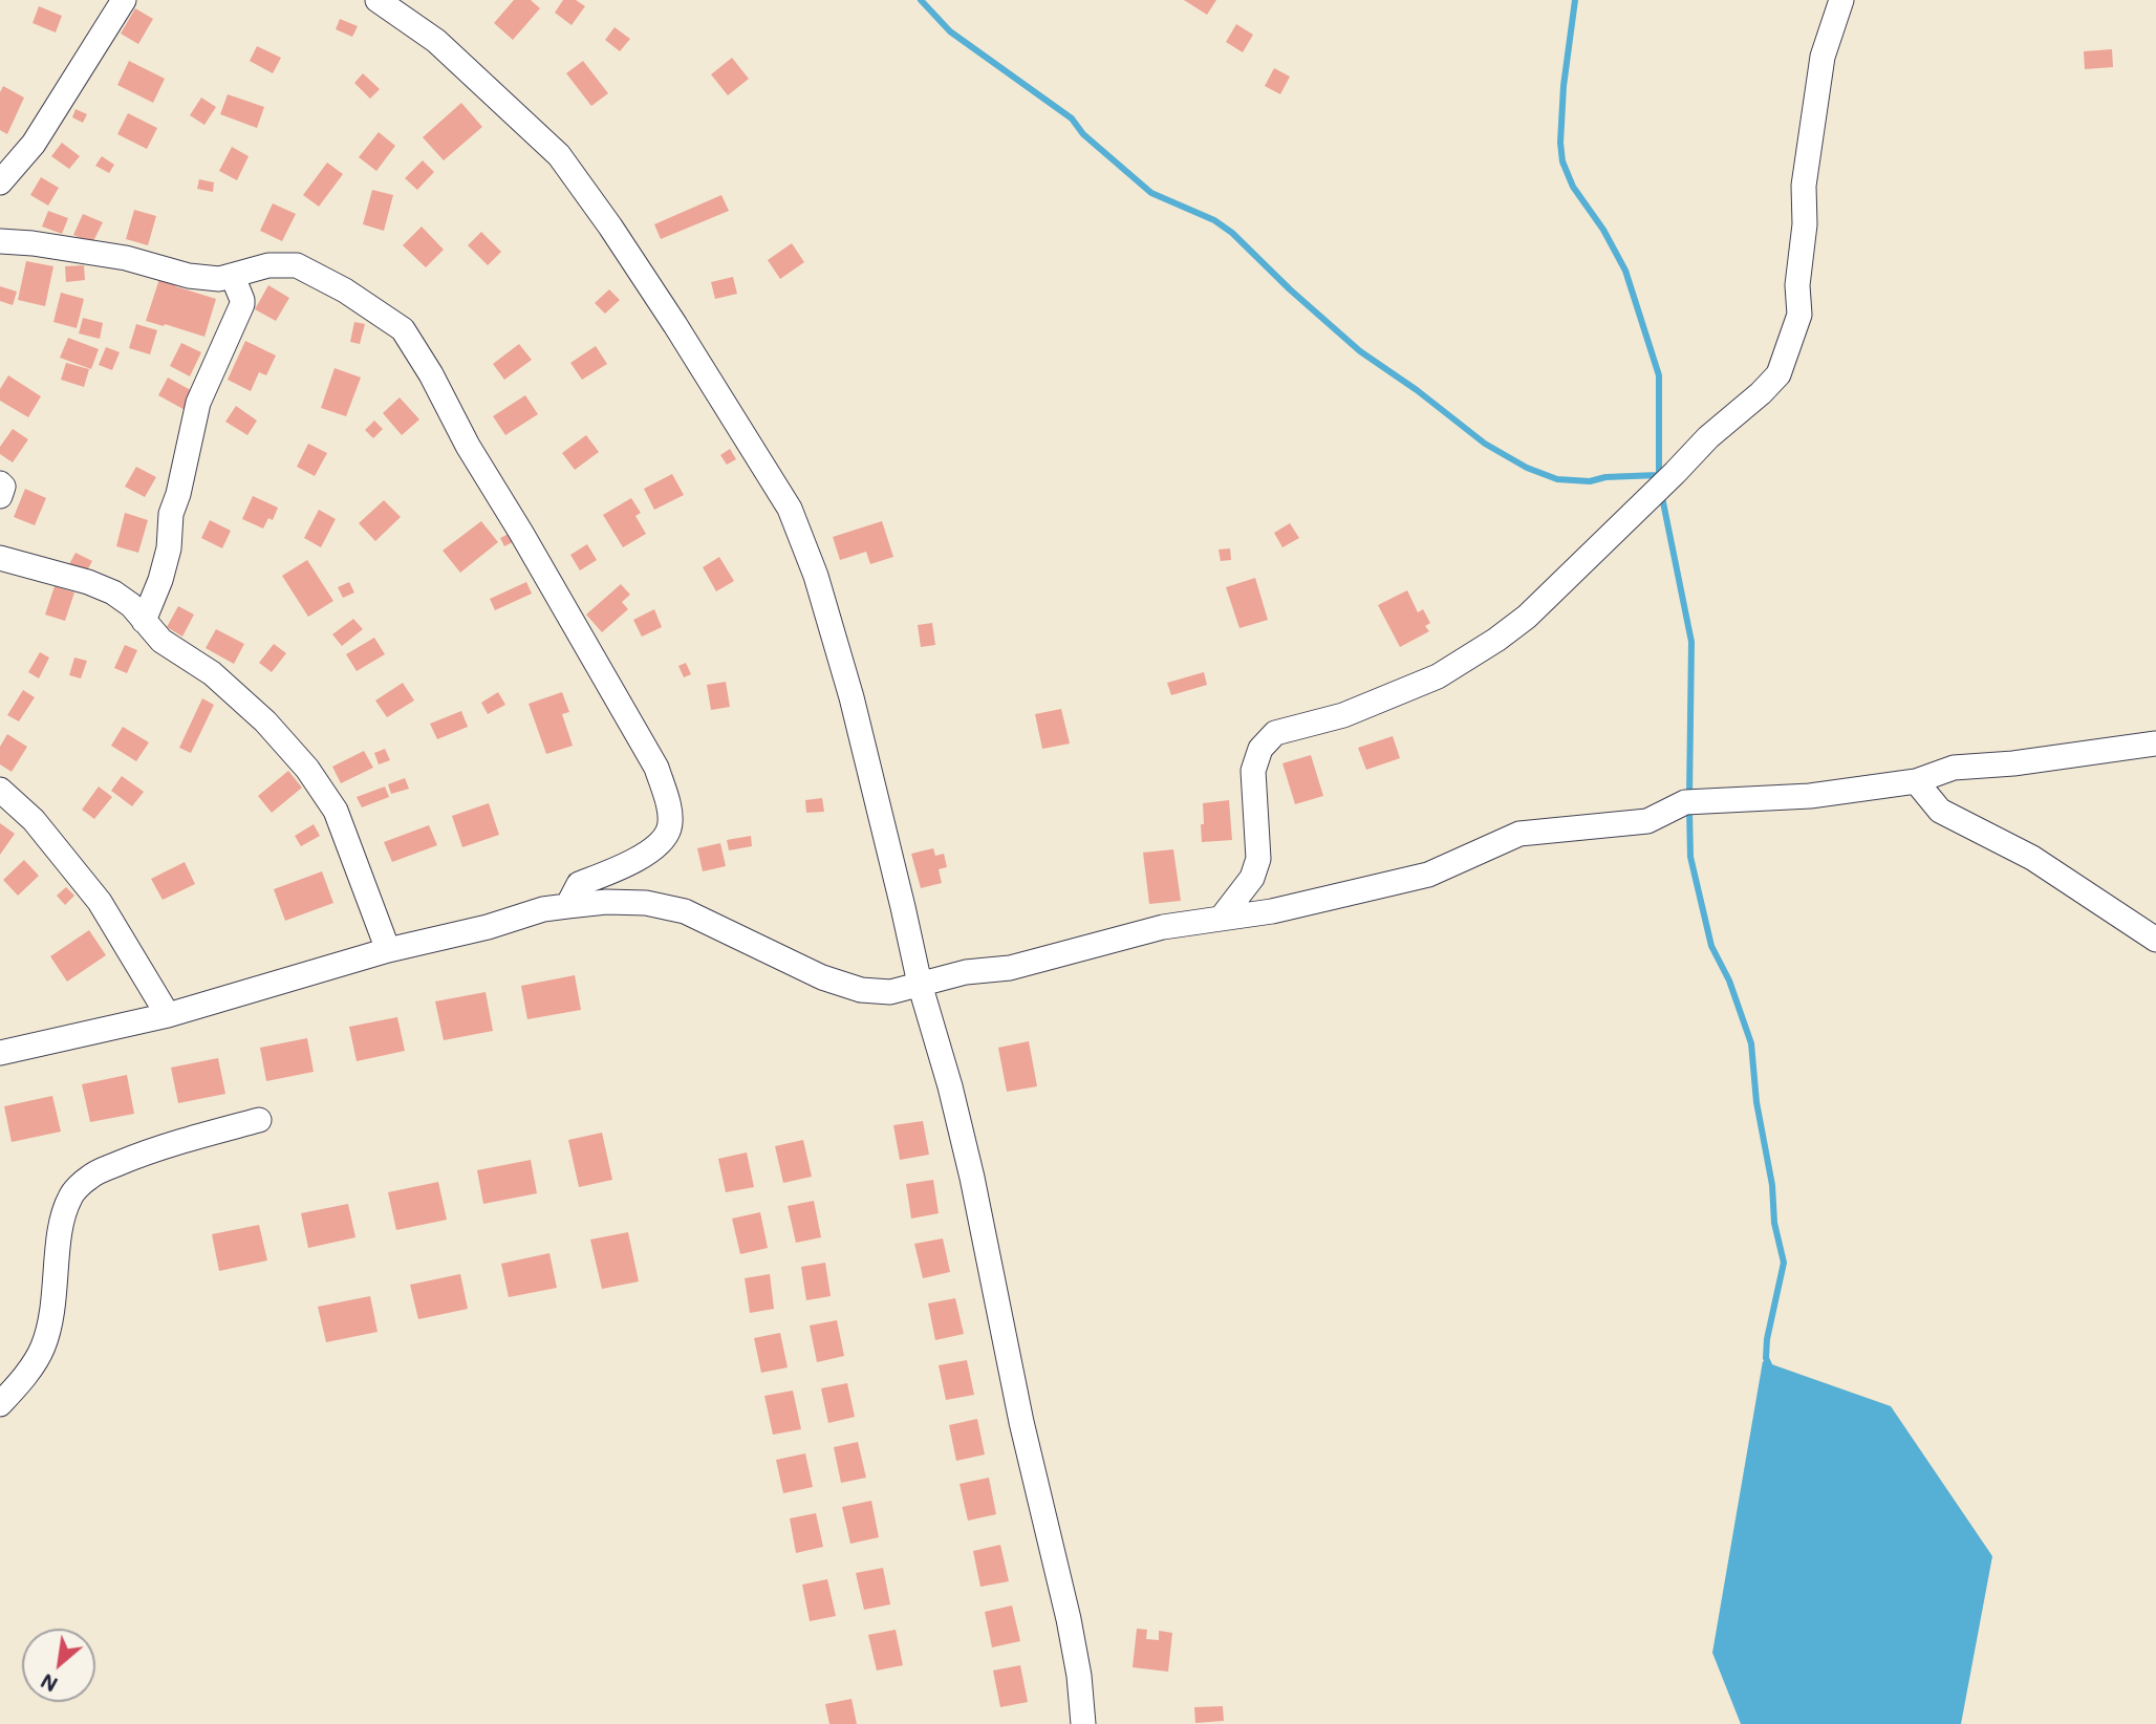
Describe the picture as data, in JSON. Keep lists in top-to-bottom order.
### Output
{
  "north": "bottom left"
}
